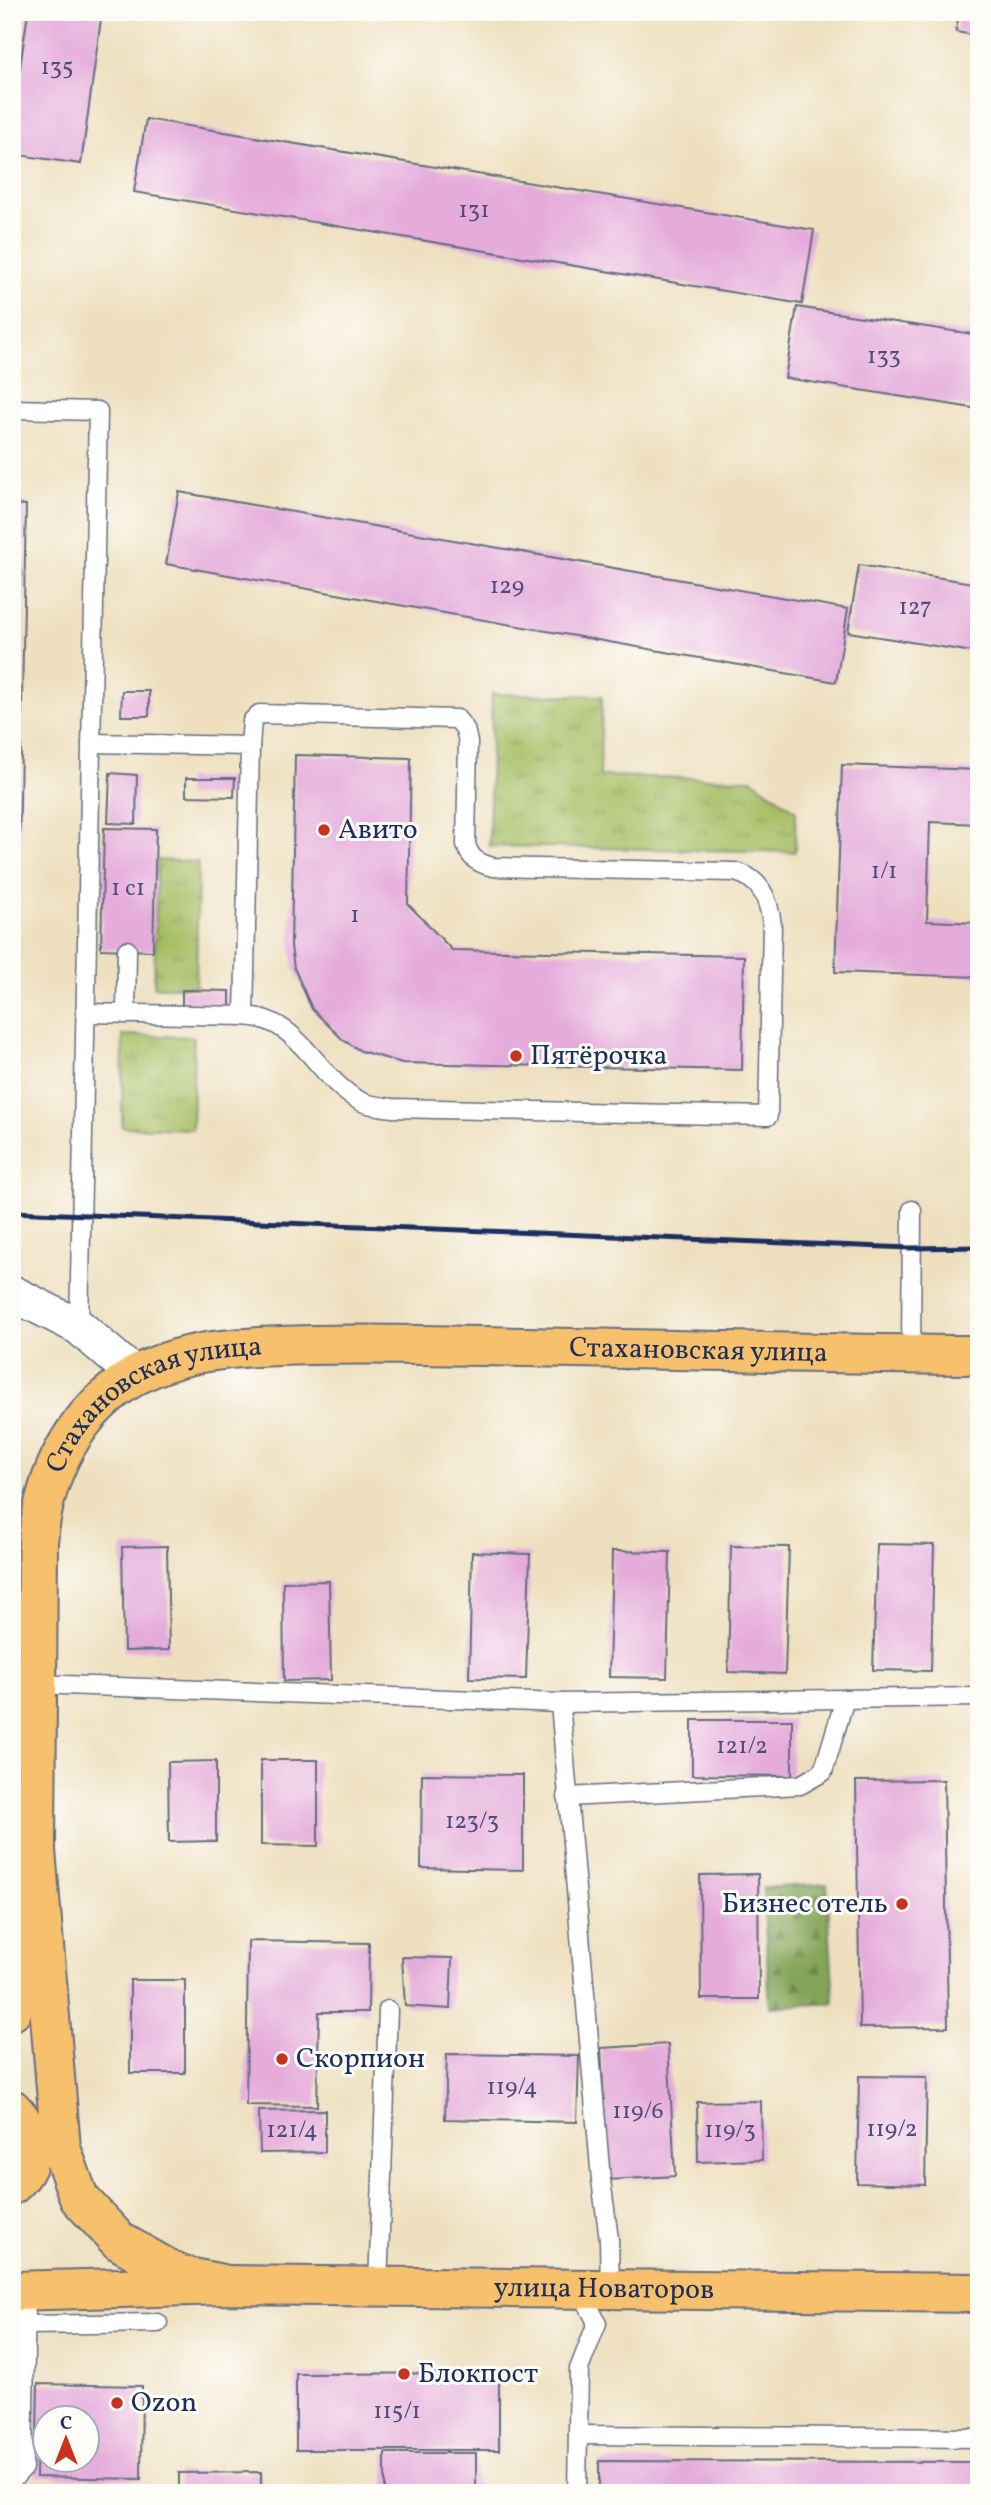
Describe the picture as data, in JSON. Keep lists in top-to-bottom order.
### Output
{
  "streets": {
    "main road": ["Стахановская улица", "улица Новаторов"]
  },
  "crossings": [
    ["Стахановская улица", "улица Новаторов"]
  ],
  "places": [
    "Авито",
    "Пятёрочка",
    "Бизнес отель",
    "Скорпион",
    "Блокпост",
    "Ozon"
  ],
  "house_numbers": [
    "135",
    "131",
    "133",
    "129",
    "127",
    "1/1",
    "1 с1",
    "1",
    "121/2",
    "123/3",
    "119/4",
    "119/6",
    "119/2",
    "121/4",
    "119/3",
    "115/1"
  ],
  "north": "top"
}
